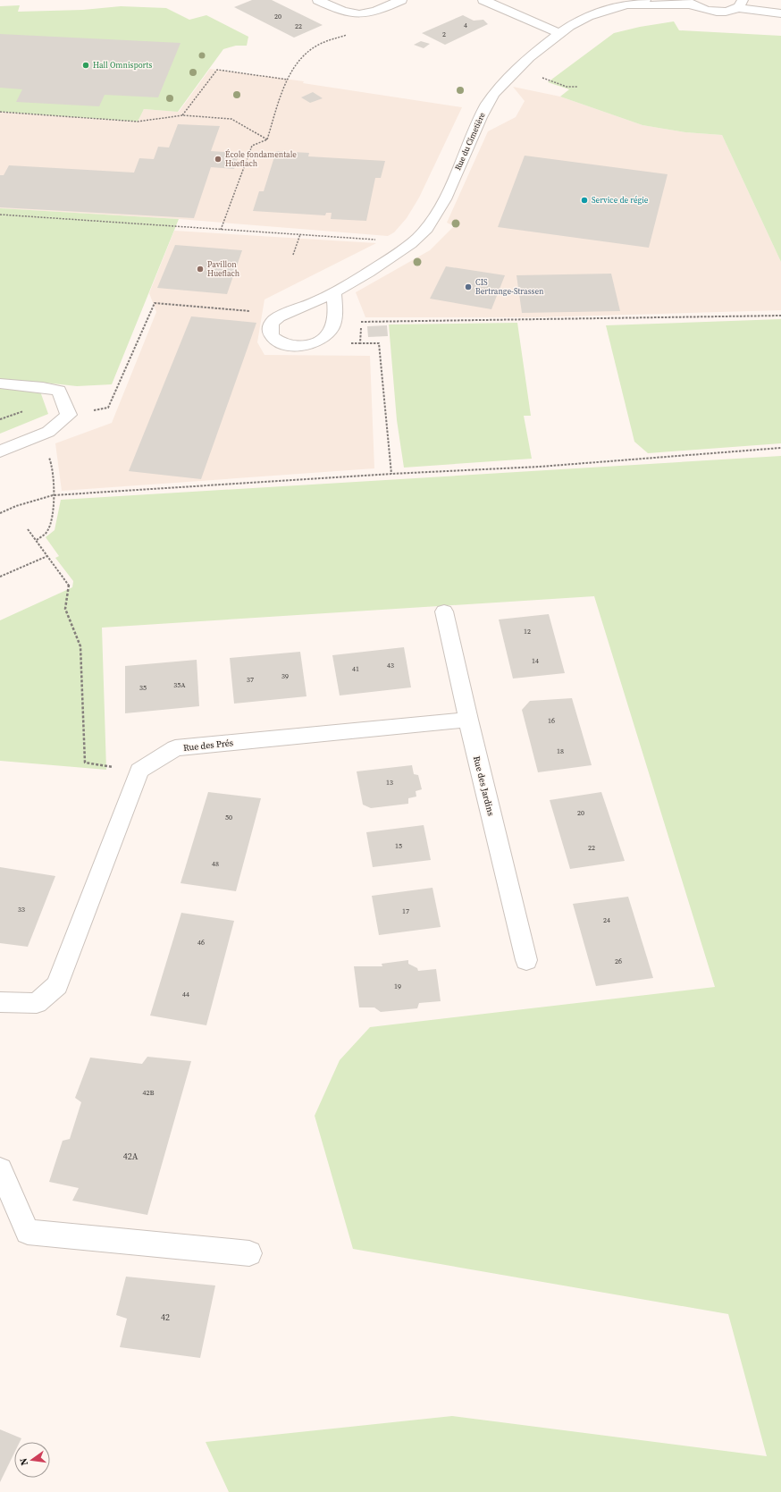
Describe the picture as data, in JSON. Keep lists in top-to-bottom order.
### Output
{
  "streets": {
    "street": ["Rue du Cimetière", "Rue des Prés", "Rue des Jardins"]
  },
  "crossings": [
    ["Rue des Prés", "Rue des Jardins"]
  ],
  "places": [
    "Hall Omnisports",
    "École fondamentale Hueflach",
    "Service de régie",
    "Pavillon Hueflach",
    "CIS Bertrange-Strassen"
  ],
  "house_numbers": [
    "20",
    "4",
    "22",
    "2",
    "12",
    "14",
    "43",
    "41",
    "39",
    "37",
    "35A",
    "35",
    "16",
    "18",
    "13",
    "20",
    "50",
    "15",
    "22",
    "48",
    "33",
    "17",
    "24",
    "46",
    "26",
    "19",
    "44",
    "42B",
    "42A",
    "42"
  ],
  "north": "left"
}
